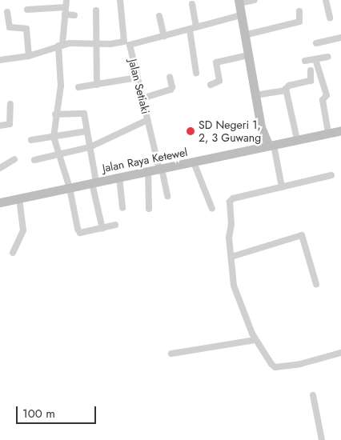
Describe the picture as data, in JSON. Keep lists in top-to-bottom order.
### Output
{
  "streets": {
    "main road": ["Jalan Raya Ketewel"],
    "street": ["Jalan Setiaki"]
  },
  "crossings": [
    ["Jalan Setiaki", "Jalan Raya Ketewel"]
  ],
  "places": ["SD Negeri 1, 2, 3 Guwang"],
  "scale_bar": "100 m"
}
